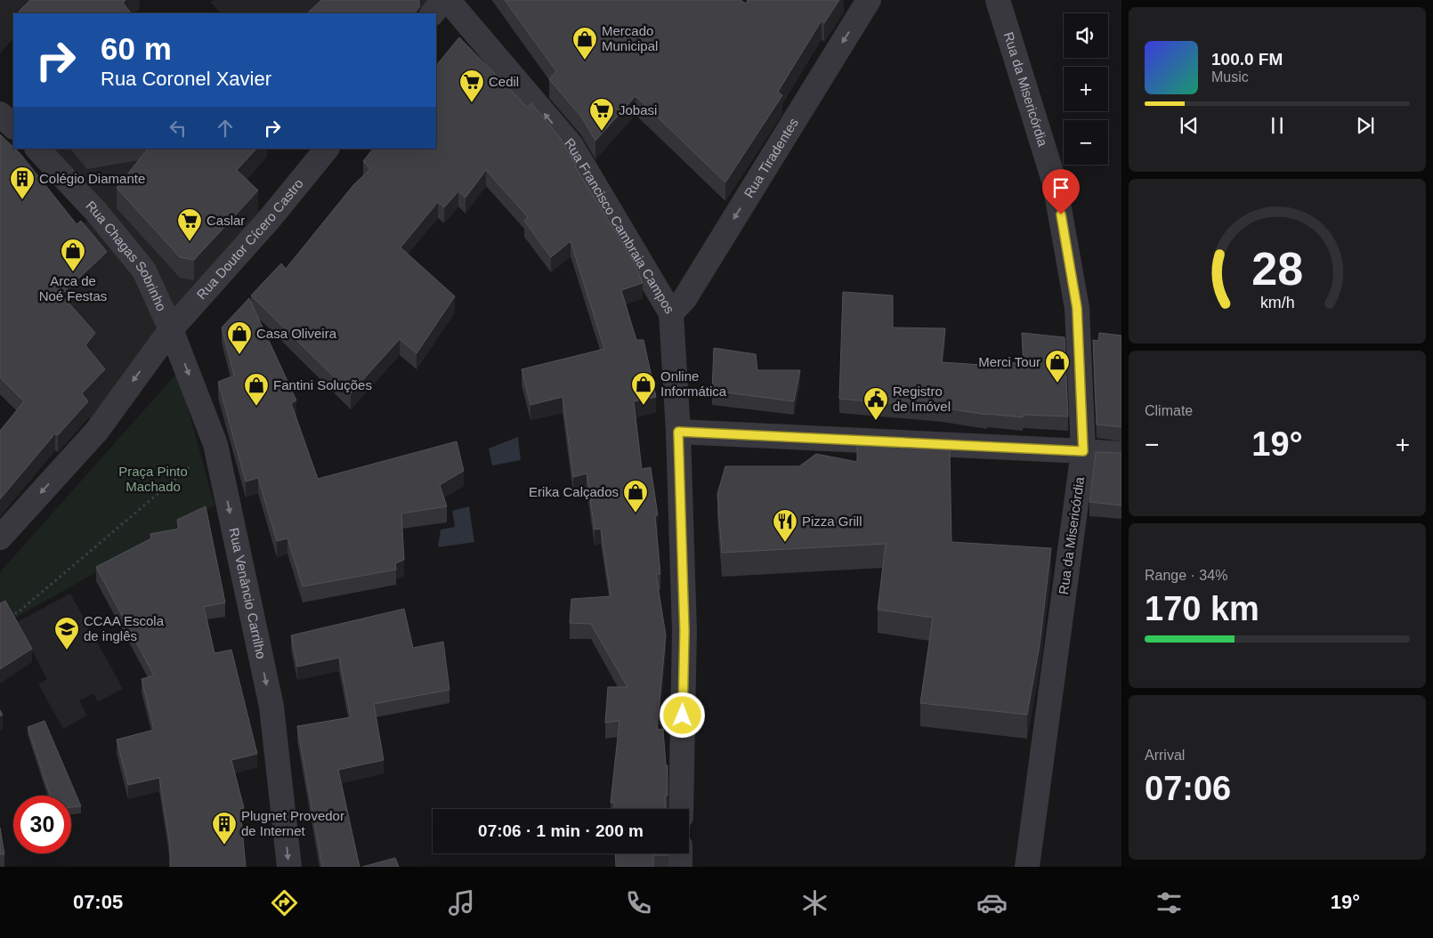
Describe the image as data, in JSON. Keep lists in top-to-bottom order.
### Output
{
  "streets": {
    "street": [
      "Rua da Misericórdia",
      "Rua Tiradentes",
      "Rua Francisco Cambraia Campos",
      "Rua Doutor Cícero Castro",
      "Rua Chagas Sobrinho",
      "Rua Venâncio Carrilho"
    ]
  },
  "crossings": [
    ["Rua Tiradentes", "Rua Francisco Cambraia Campos"],
    ["Rua Doutor Cícero Castro", "Rua Chagas Sobrinho"],
    ["Rua Doutor Cícero Castro", "Rua Venâncio Carrilho"],
    ["Rua Chagas Sobrinho", "Rua Venâncio Carrilho"]
  ],
  "one_way": ["Rua Tiradentes", "Rua Francisco Cambraia Campos", "Rua Venâncio Carrilho"],
  "parks": ["Praça Pinto Machado"],
  "places": {
    "shop": [
      "Mercado Municipal",
      "Arca de Noé Festas",
      "Casa Oliveira",
      "Merci Tour",
      "Online Informática",
      "Fantini Soluções",
      "Erika Calçados"
    ],
    "supermarket": ["Cedil", "Jobasi", "Caslar"],
    "building": ["Colégio Diamante", "Plugnet Provedor de Internet"],
    "public building": ["Registro de Imóvel"],
    "restaurant": ["Pizza Grill"],
    "school or university": ["CCAA Escola de inglês"]
  },
  "page": {
    "map_buttons": ["+", "−"],
    "turn": ["60 m", "Rua Coronel Xavier"],
    "song": ["100.0 FM", "Music"],
    "tile": [
      "Climate",
      ["Range · 34%", "170 km"],
      ["Arrival", "07:06"]
    ],
    "heat": ["−", "19°", "+"],
    "limit": "30",
    "trip": "07:06 · 1 min · 200 m",
    "tabs": ["07:05", "19°"],
    "gauge": ["28", "km/h"]
  }
}
